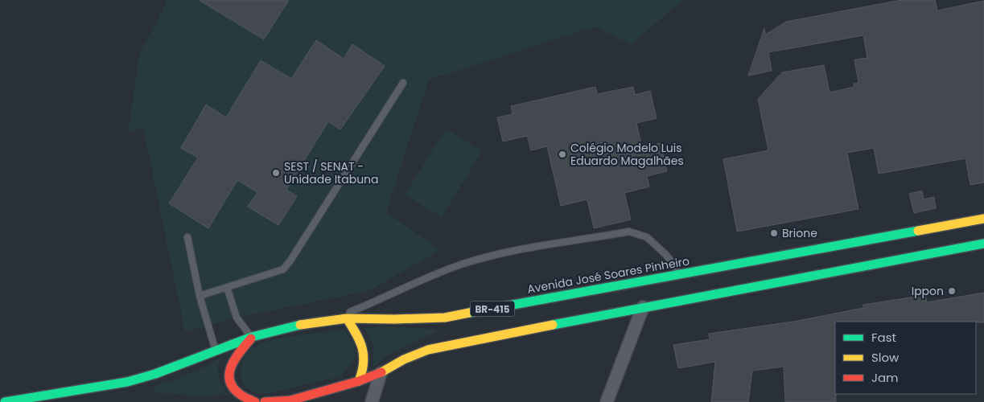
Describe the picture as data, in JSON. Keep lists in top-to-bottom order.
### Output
{
  "streets": {
    "main road": ["Avenida José Soares Pinheiro", "BR-415"]
  },
  "places": [
    "Colégio Modelo Luis Eduardo Magalhães",
    "SEST / SENAT - Unidade Itabuna",
    "Brione",
    "Ippon"
  ],
  "legend": ["Fast", "Slow", "Jam"]
}
